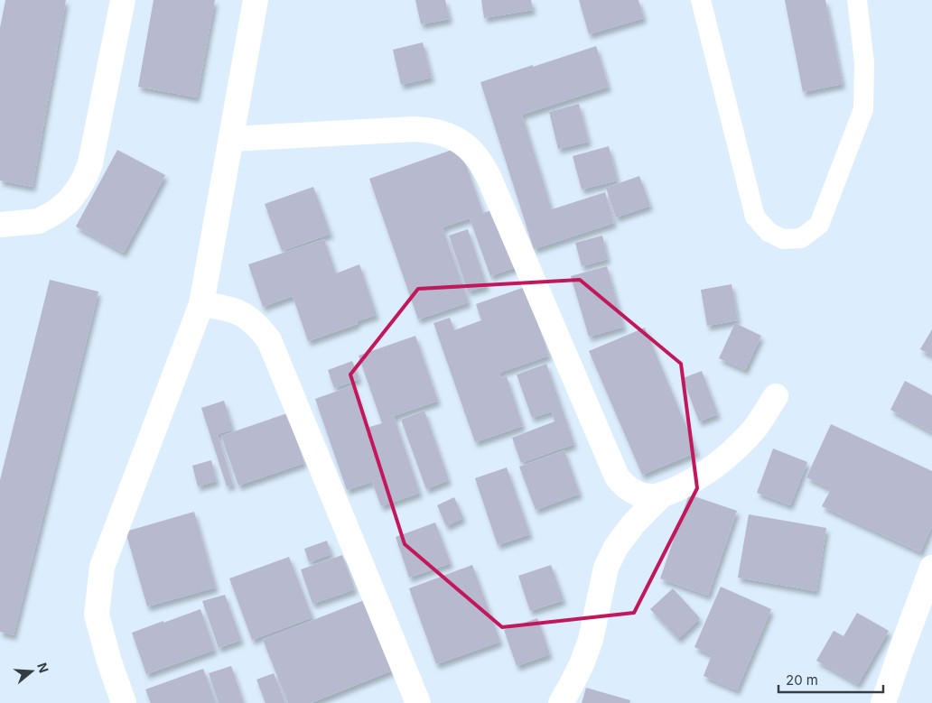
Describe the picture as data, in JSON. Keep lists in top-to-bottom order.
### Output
{
  "scale_bar": "20 m",
  "north": "right"
}
